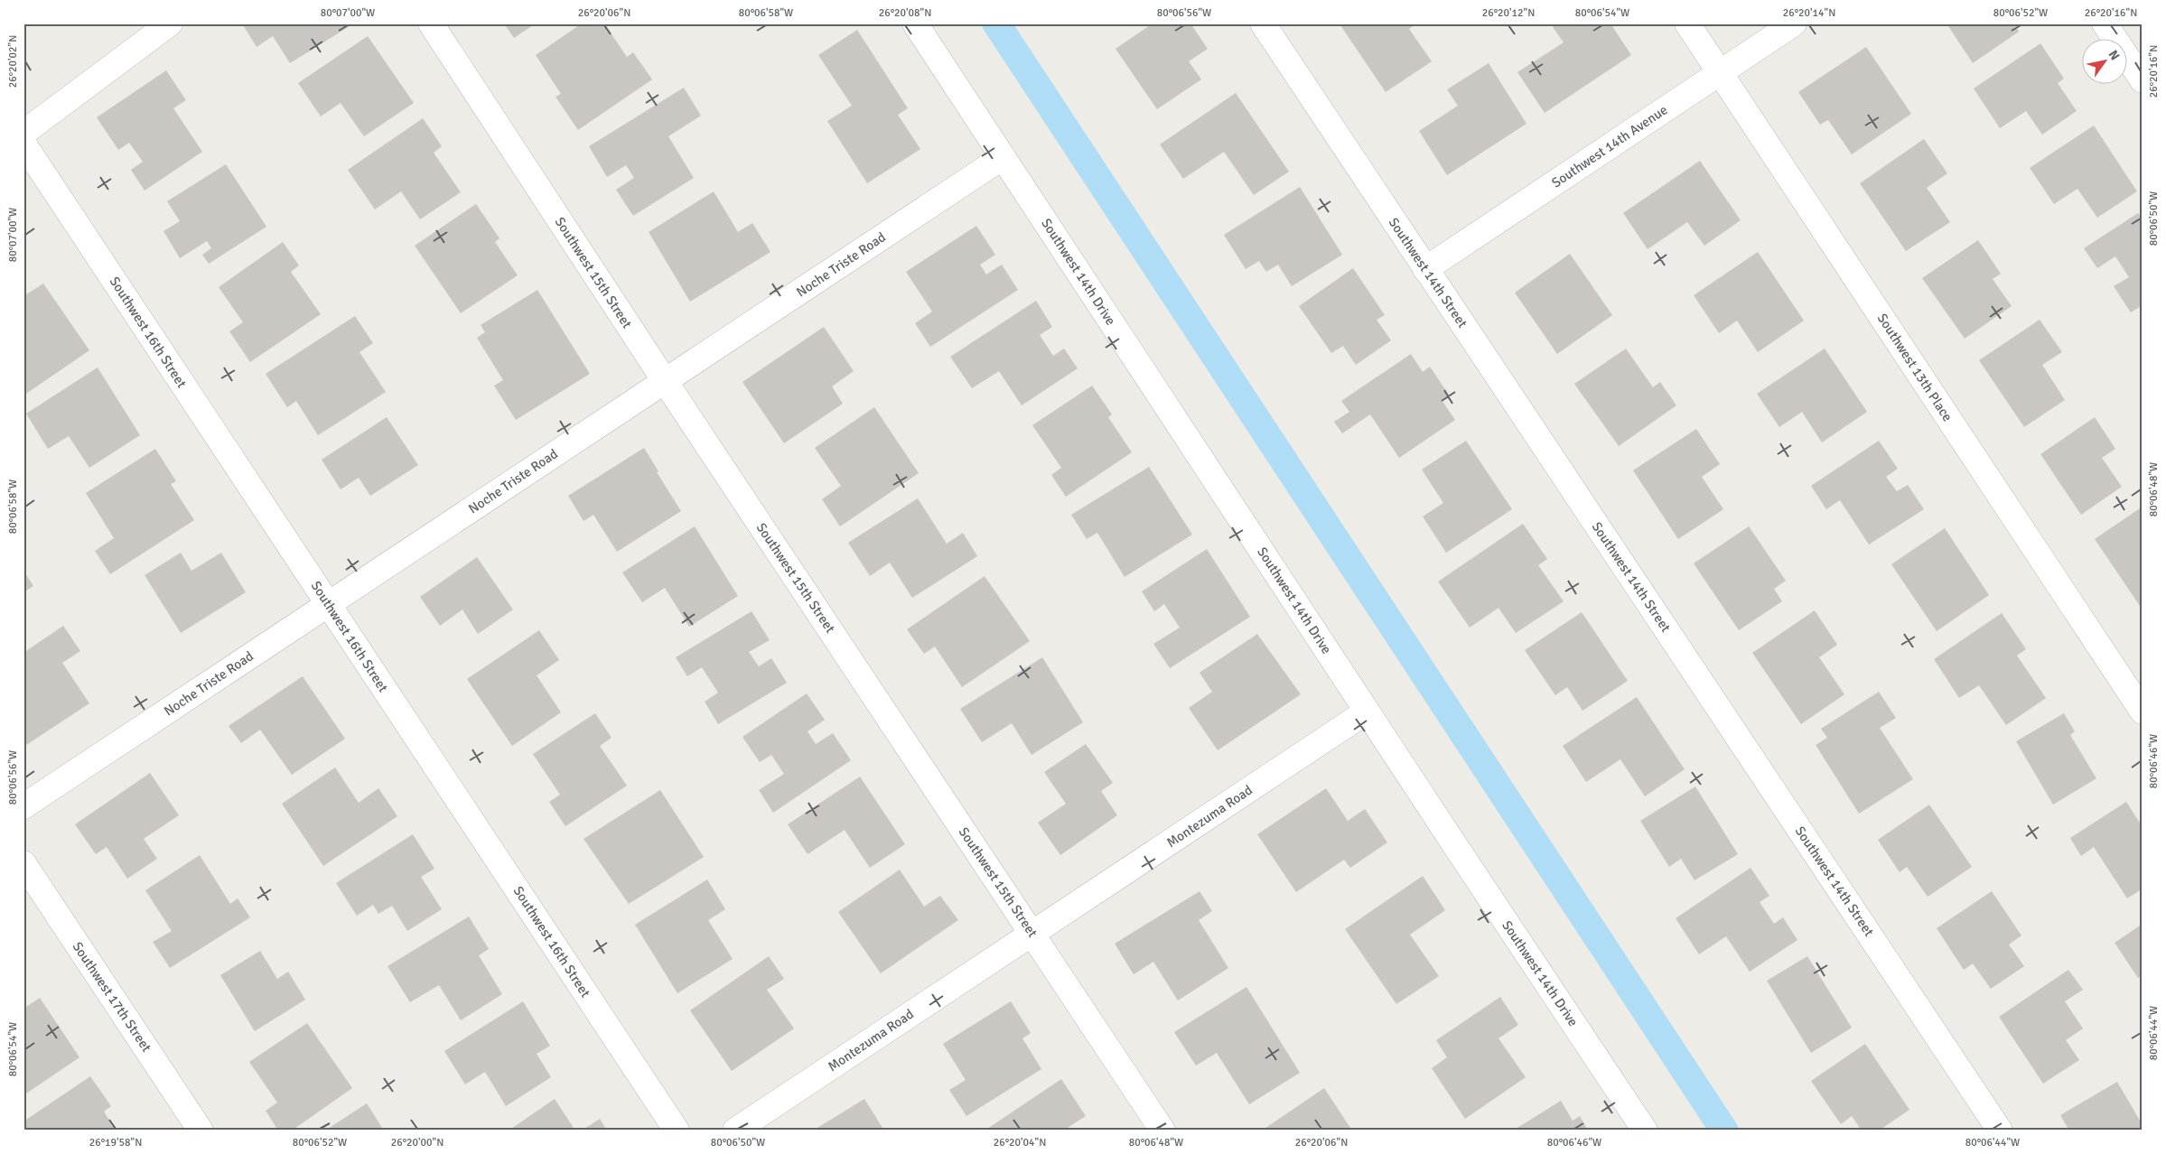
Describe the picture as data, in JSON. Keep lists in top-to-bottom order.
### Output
{
  "streets": {
    "street": [
      "Southwest 14th Avenue",
      "Noche Triste Road",
      "Southwest 14th Drive",
      "Southwest 15th Street",
      "Southwest 14th Street",
      "Southwest 16th Street",
      "Southwest 13th Place",
      "Montezuma Road",
      "Southwest 17th Street"
    ]
  },
  "crossings": [
    ["Southwest 14th Avenue", "Southwest 14th Street"],
    ["Southwest 14th Avenue", "Southwest 13th Place"],
    ["Noche Triste Road", "Southwest 14th Drive"],
    ["Noche Triste Road", "Southwest 15th Street"],
    ["Noche Triste Road", "Southwest 16th Street"],
    ["Southwest 14th Drive", "Montezuma Road"],
    ["Southwest 15th Street", "Montezuma Road"]
  ],
  "north": "top right",
  "coordinates": [
    "80°07'00\"W",
    "26°20'06\"N",
    "80°06'58\"W",
    "26°20'08\"N",
    "80°06'56\"W",
    "26°20'12\"N",
    "80°06'54\"W",
    "26°20'14\"N",
    "80°06'52\"W",
    "26°20'16\"N",
    "26°20'02\"N",
    "80°06'50\"W",
    "80°06'48\"W",
    "80°06'46\"W",
    "80°06'44\"W",
    "26°19'58\"N",
    "26°20'00\"N",
    "26°20'04\"N"
  ]
}
